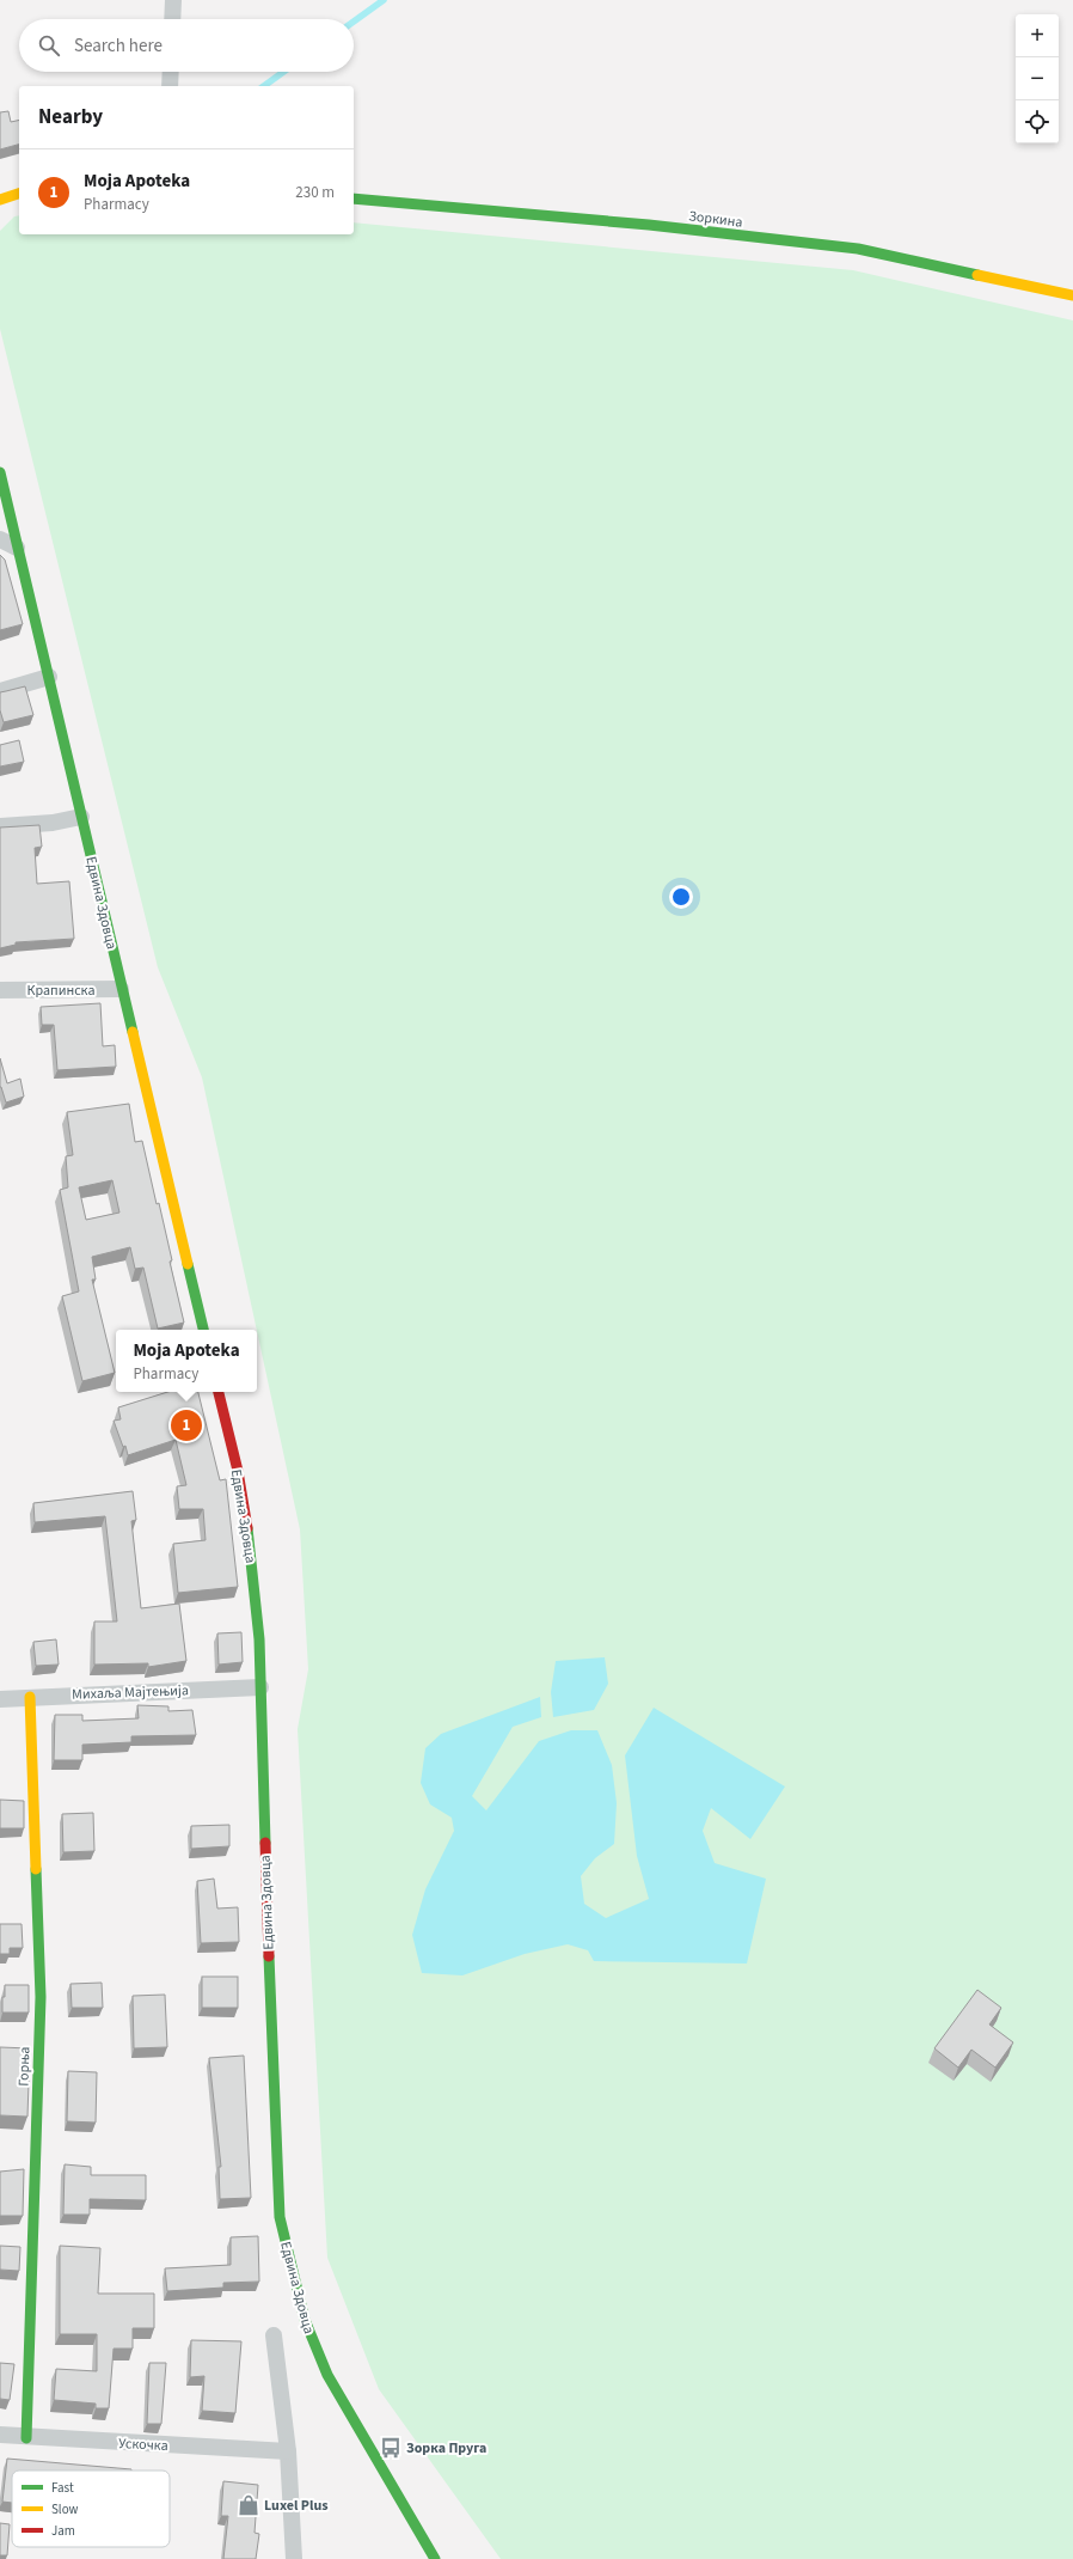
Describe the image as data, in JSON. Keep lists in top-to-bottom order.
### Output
{
  "streets": {
    "main road": ["Зоркина", "Едвина Здовца", "Горња"],
    "street": ["Крапинска", "Михаља Мајтењија", "Ускочка"]
  },
  "crossings": [
    ["Едвина Здовца", "Крапинска"],
    ["Едвина Здовца", "Михаља Мајтењија"],
    ["Михаља Мајтењија", "Горња"],
    ["Горња", "Ускочка"]
  ],
  "places": {
    "bus stop": ["Зорка Пруга"],
    "shop": ["Luxel Plus"]
  },
  "legend": ["Fast", "Slow", "Jam"],
  "page": {
    "map_buttons": ["+", "−"],
    "search": "Search here",
    "heading": "Nearby",
    "list": [
      {
        "mark": "1",
        "name": "Moja Apoteka",
        "note": "Pharmacy",
        "value": "230 m"
      }
    ],
    "popup": ["Moja Apoteka", "Pharmacy"],
    "pins": "1"
  }
}
